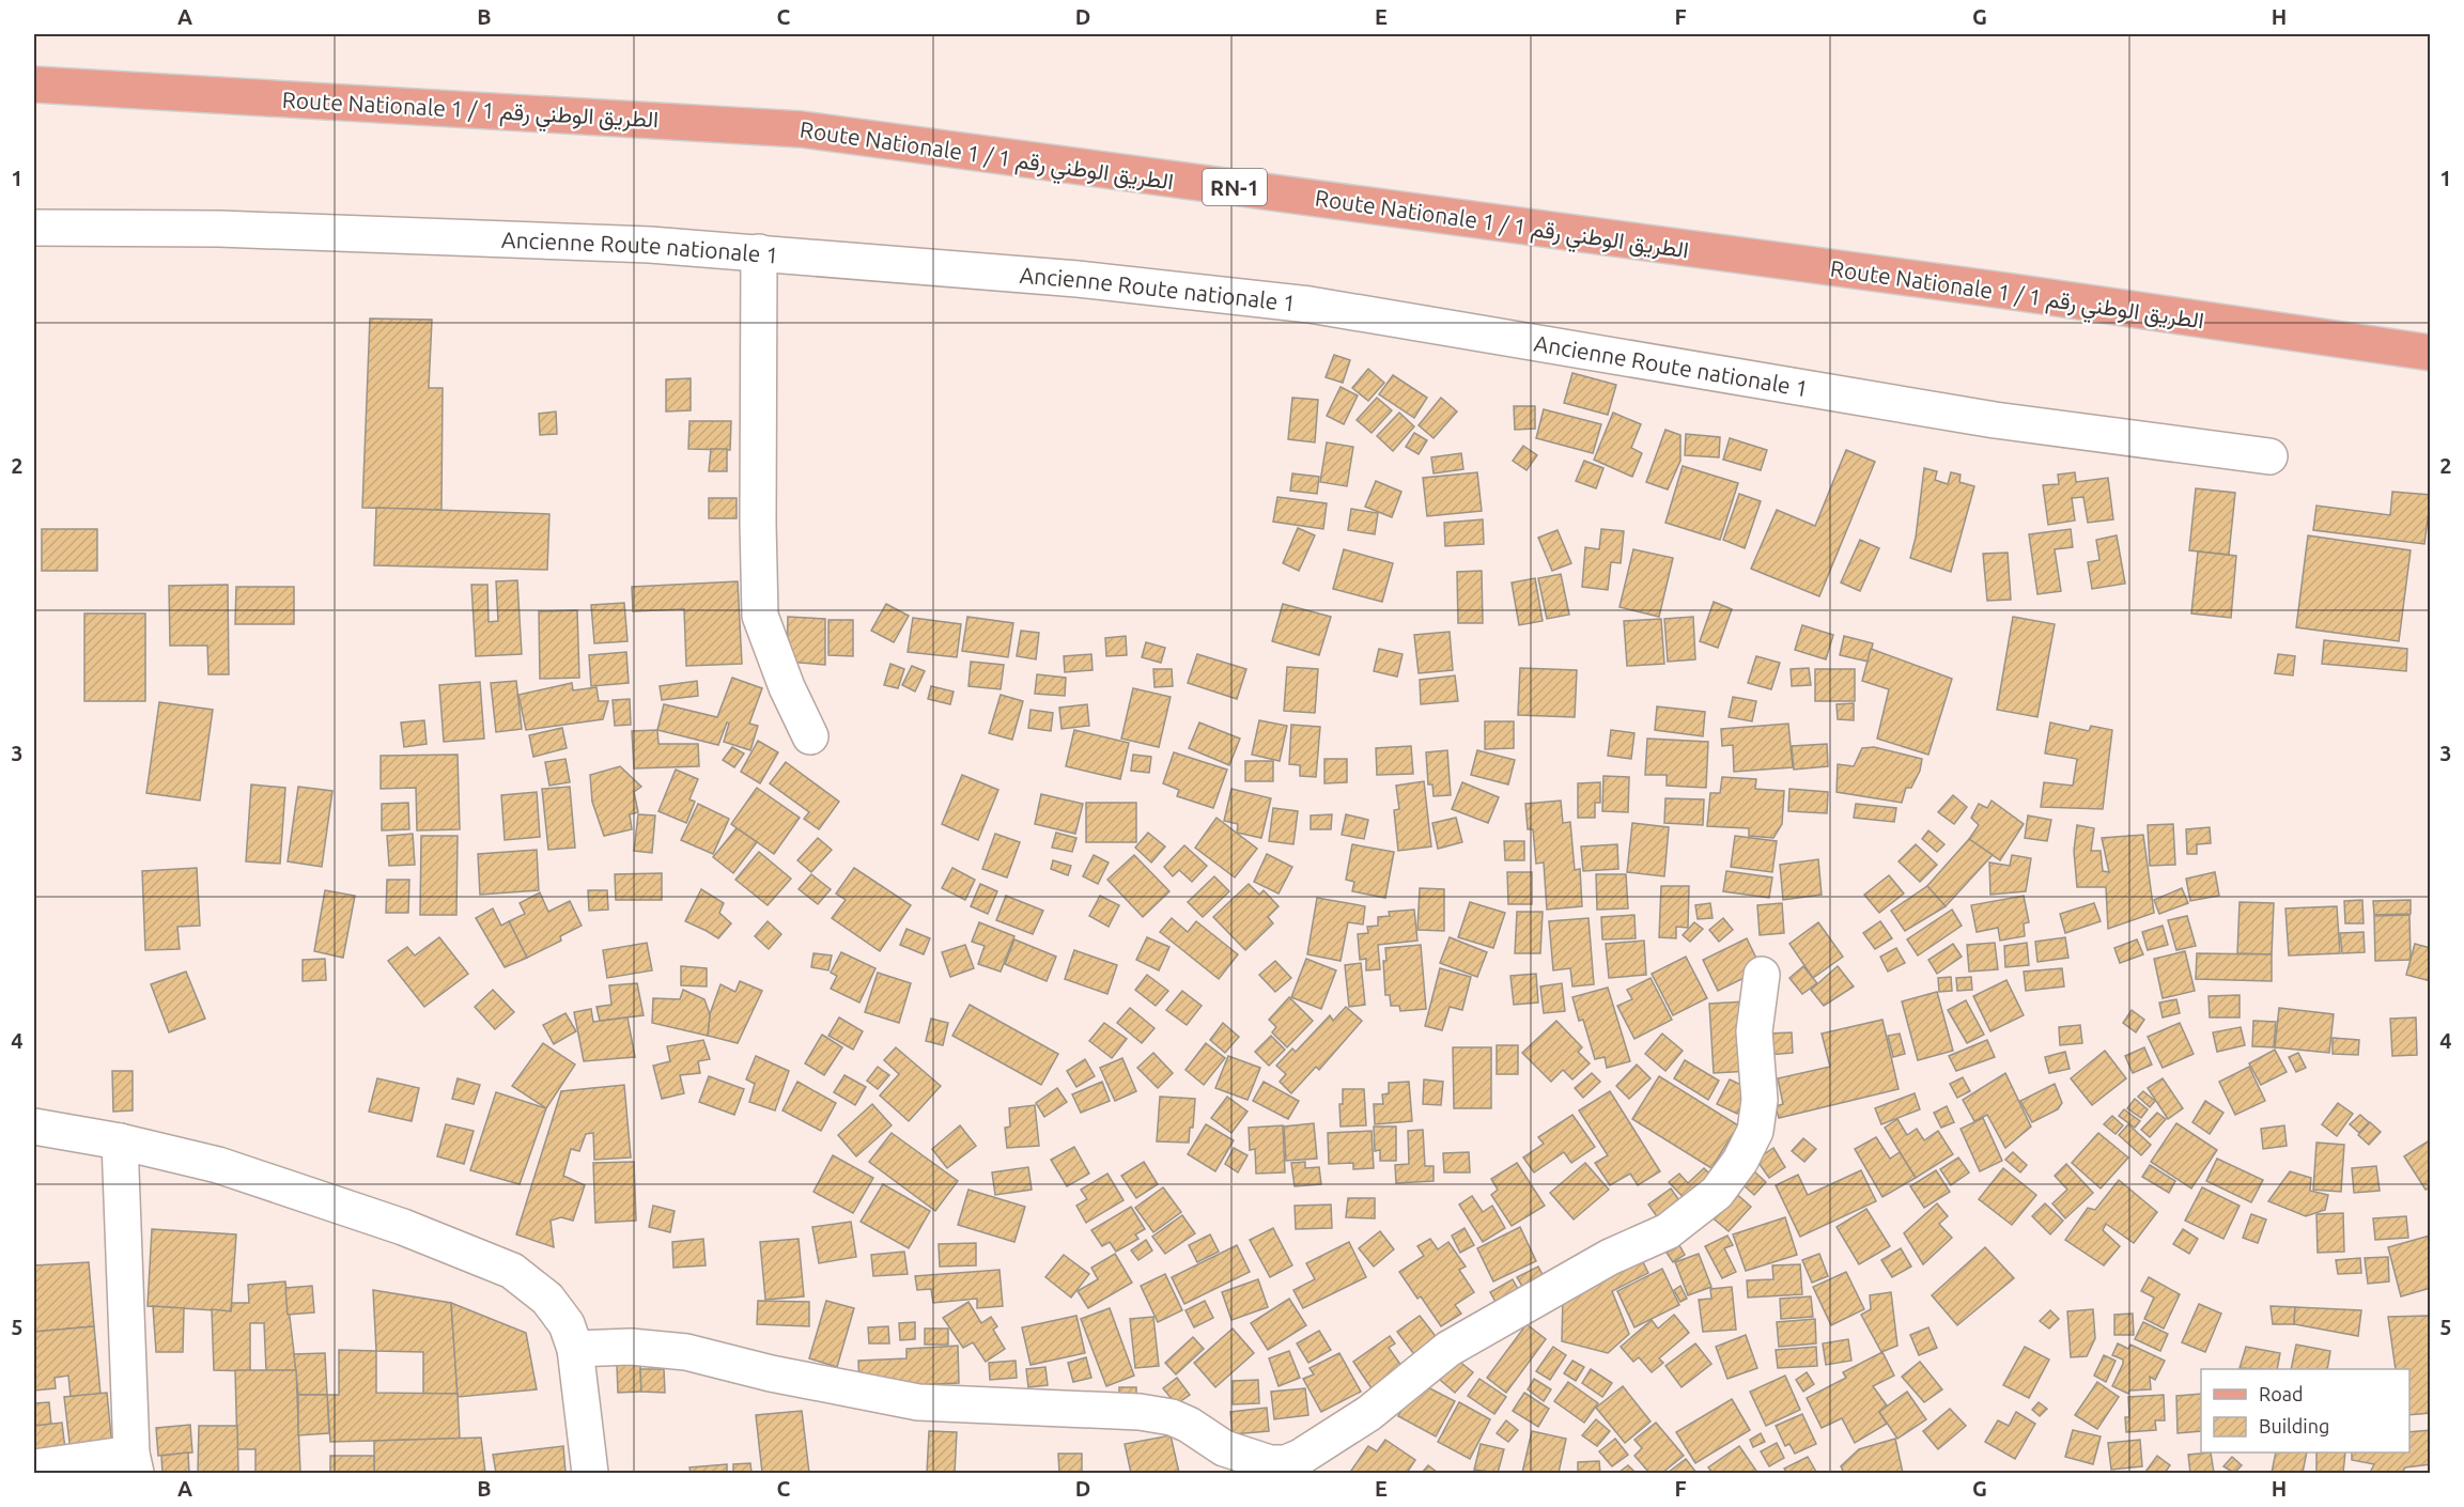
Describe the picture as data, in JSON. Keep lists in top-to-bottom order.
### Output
{
  "streets": {
    "main road": ["Route Nationale 1 / الطريق الوطني رقم 1", "RN-1"],
    "street": ["Ancienne Route nationale 1"]
  },
  "legend": ["Road", "Building"],
  "grid": {
    "columns": [
      "A",
      "B",
      "C",
      "D",
      "E",
      "F",
      "G",
      "H"
    ],
    "rows": [
      "1",
      "2",
      "3",
      "4",
      "5"
    ]
  }
}
